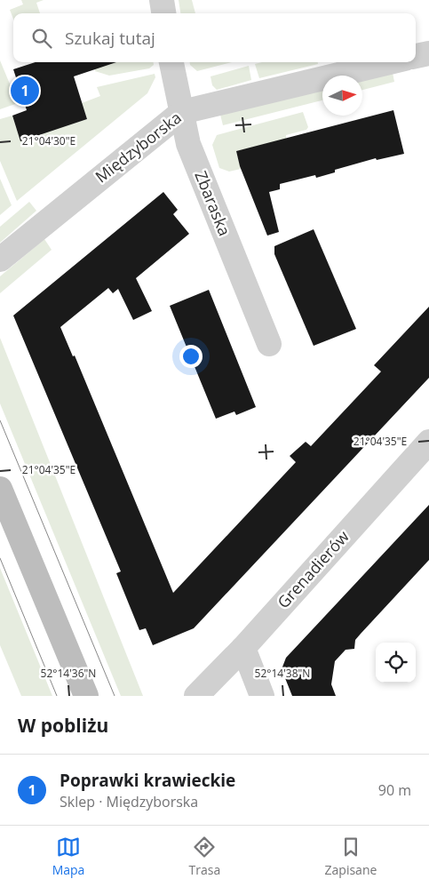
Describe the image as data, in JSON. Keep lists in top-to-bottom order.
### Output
{
  "streets": {
    "street": ["Międzyborska", "Zbaraska", "Grenadierów"]
  },
  "crossings": [
    ["Międzyborska", "Zbaraska"]
  ],
  "north": "right",
  "page": {
    "search": "Szukaj tutaj",
    "pins": "1",
    "heading": "W pobliżu",
    "list": [
      {
        "mark": "1",
        "name": "Poprawki krawieckie",
        "note": "Sklep · Międzyborska",
        "value": "90 m"
      }
    ],
    "nav": ["Mapa", "Trasa", "Zapisane"]
  },
  "coordinates": [
    "21°04'30\"E",
    "21°04'35\"E",
    "52°14'36\"N",
    "52°14'38\"N"
  ]
}
